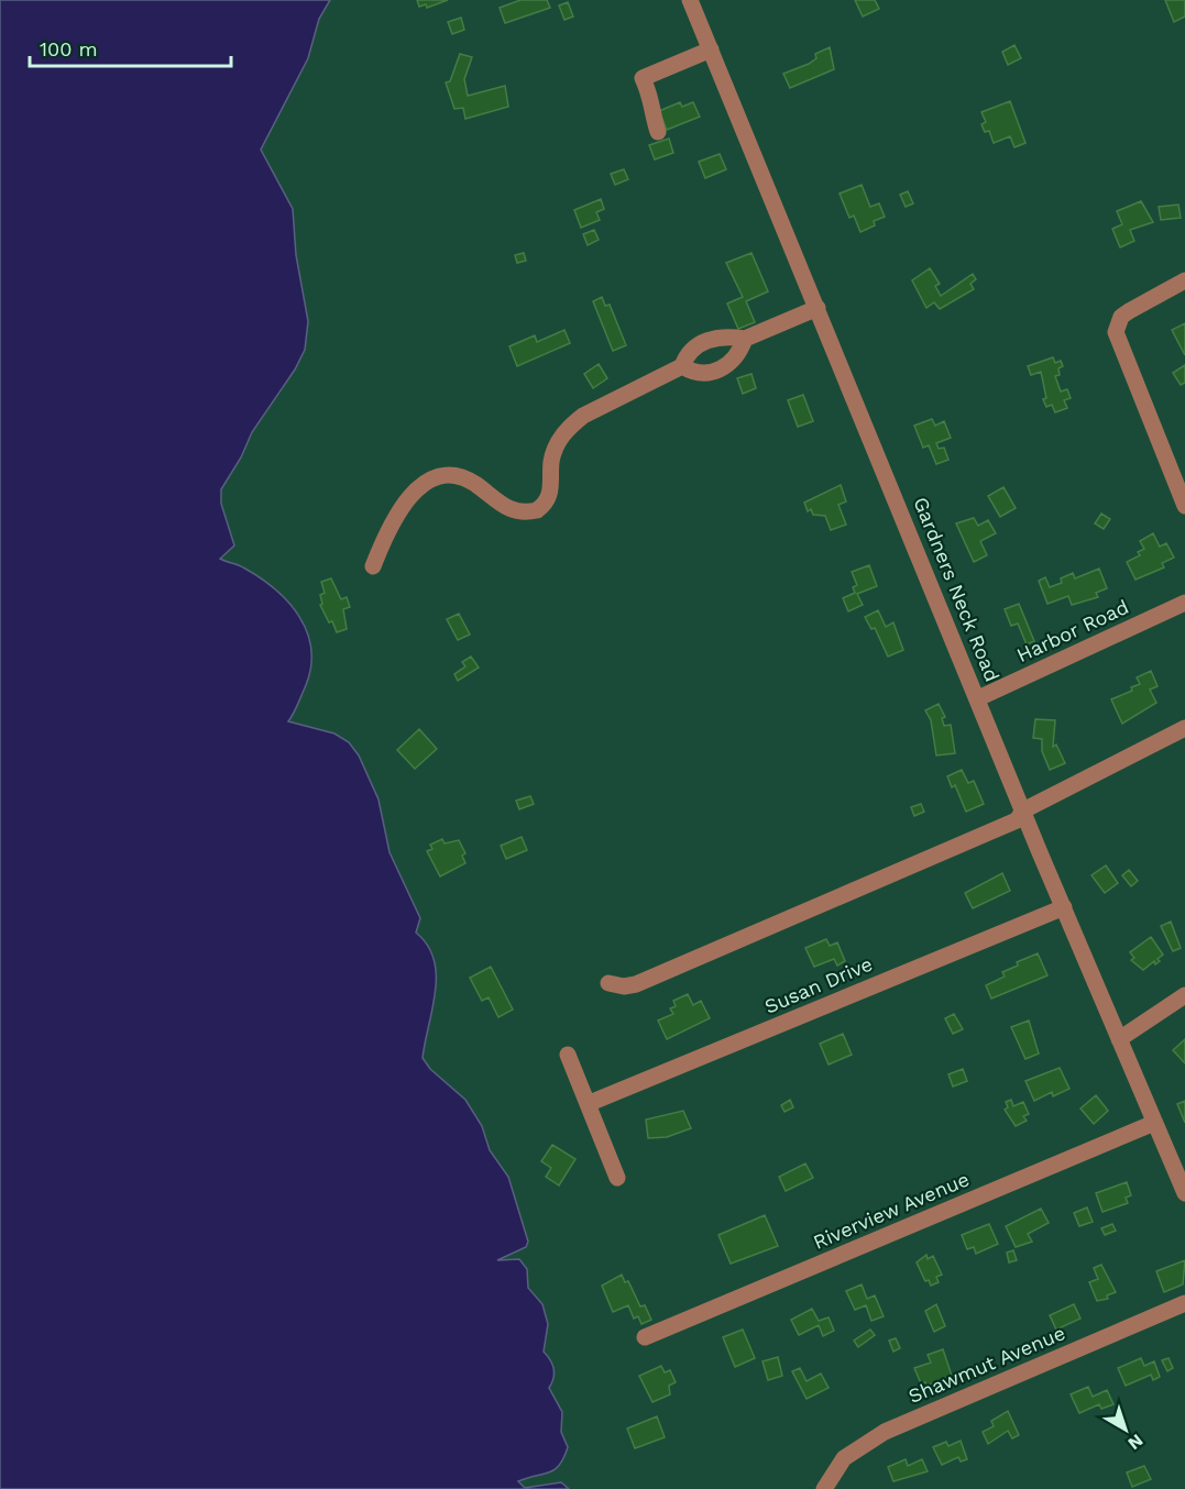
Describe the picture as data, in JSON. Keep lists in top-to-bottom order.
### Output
{
  "streets": {
    "street": [
      "Gardners Neck Road",
      "Harbor Road",
      "Susan Drive",
      "Riverview Avenue",
      "Shawmut Avenue"
    ]
  },
  "crossings": [
    ["Gardners Neck Road", "Harbor Road"],
    ["Gardners Neck Road", "Susan Drive"],
    ["Gardners Neck Road", "Riverview Avenue"]
  ],
  "scale_bar": "100 m",
  "north": "bottom right"
}
